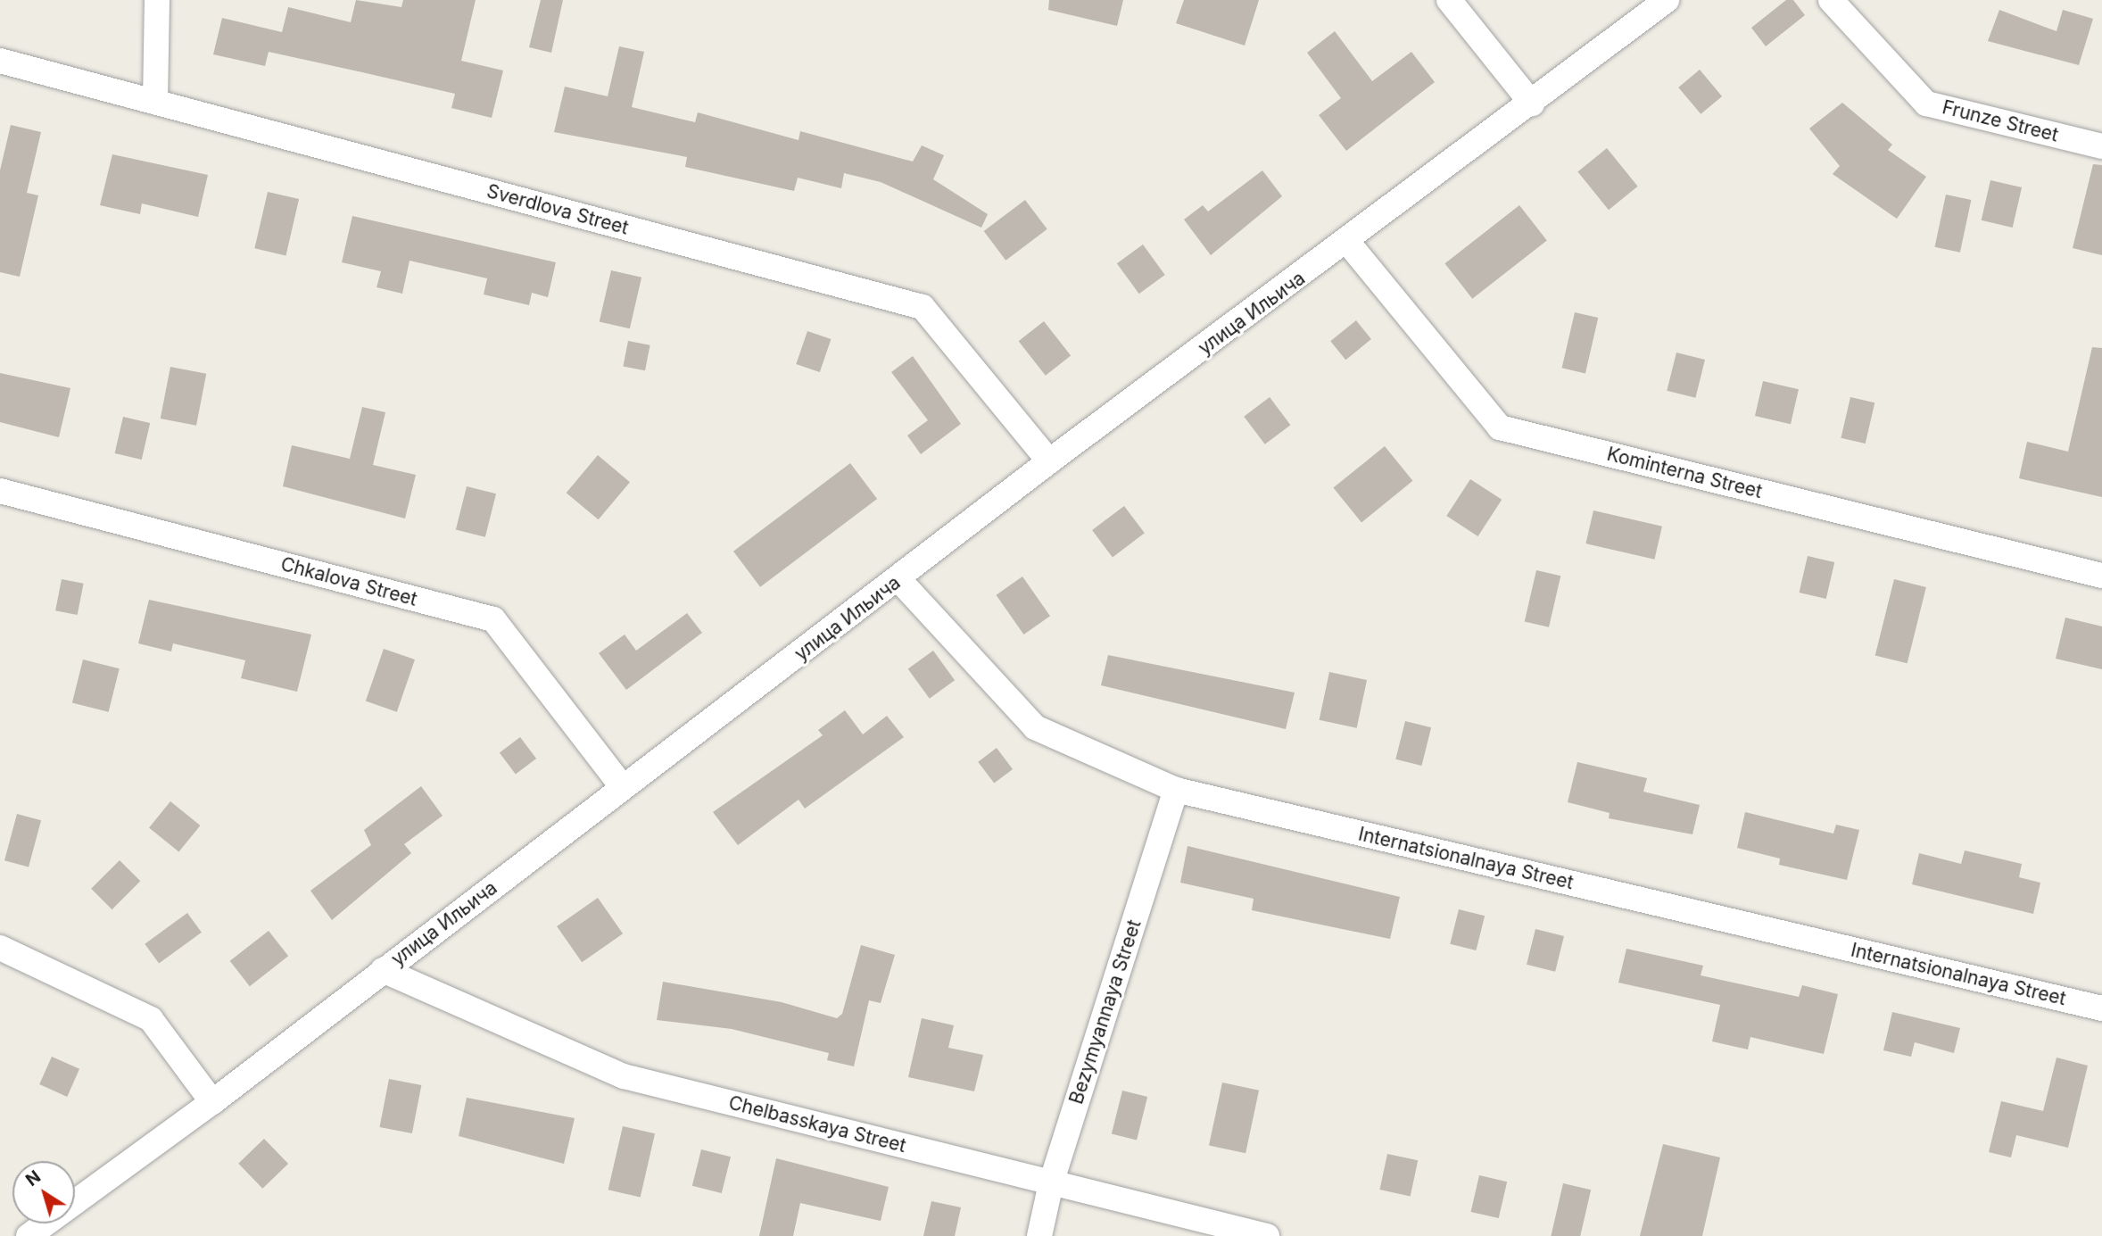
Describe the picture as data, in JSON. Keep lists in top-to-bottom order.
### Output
{
  "streets": {
    "street": [
      "Frunze Street",
      "Sverdlova Street",
      "улица Ильича",
      "Kominterna Street",
      "Chkalova Street",
      "Internatsionalnaya Street",
      "Bezymyannaya Street",
      "Chelbasskaya Street"
    ]
  },
  "crossings": [
    ["Sverdlova Street", "улица Ильича"],
    ["улица Ильича", "Kominterna Street"],
    ["улица Ильича", "Chkalova Street"],
    ["улица Ильича", "Internatsionalnaya Street"],
    ["улица Ильича", "Chelbasskaya Street"],
    ["Internatsionalnaya Street", "Bezymyannaya Street"],
    ["Bezymyannaya Street", "Chelbasskaya Street"]
  ],
  "north": "top left"
}
